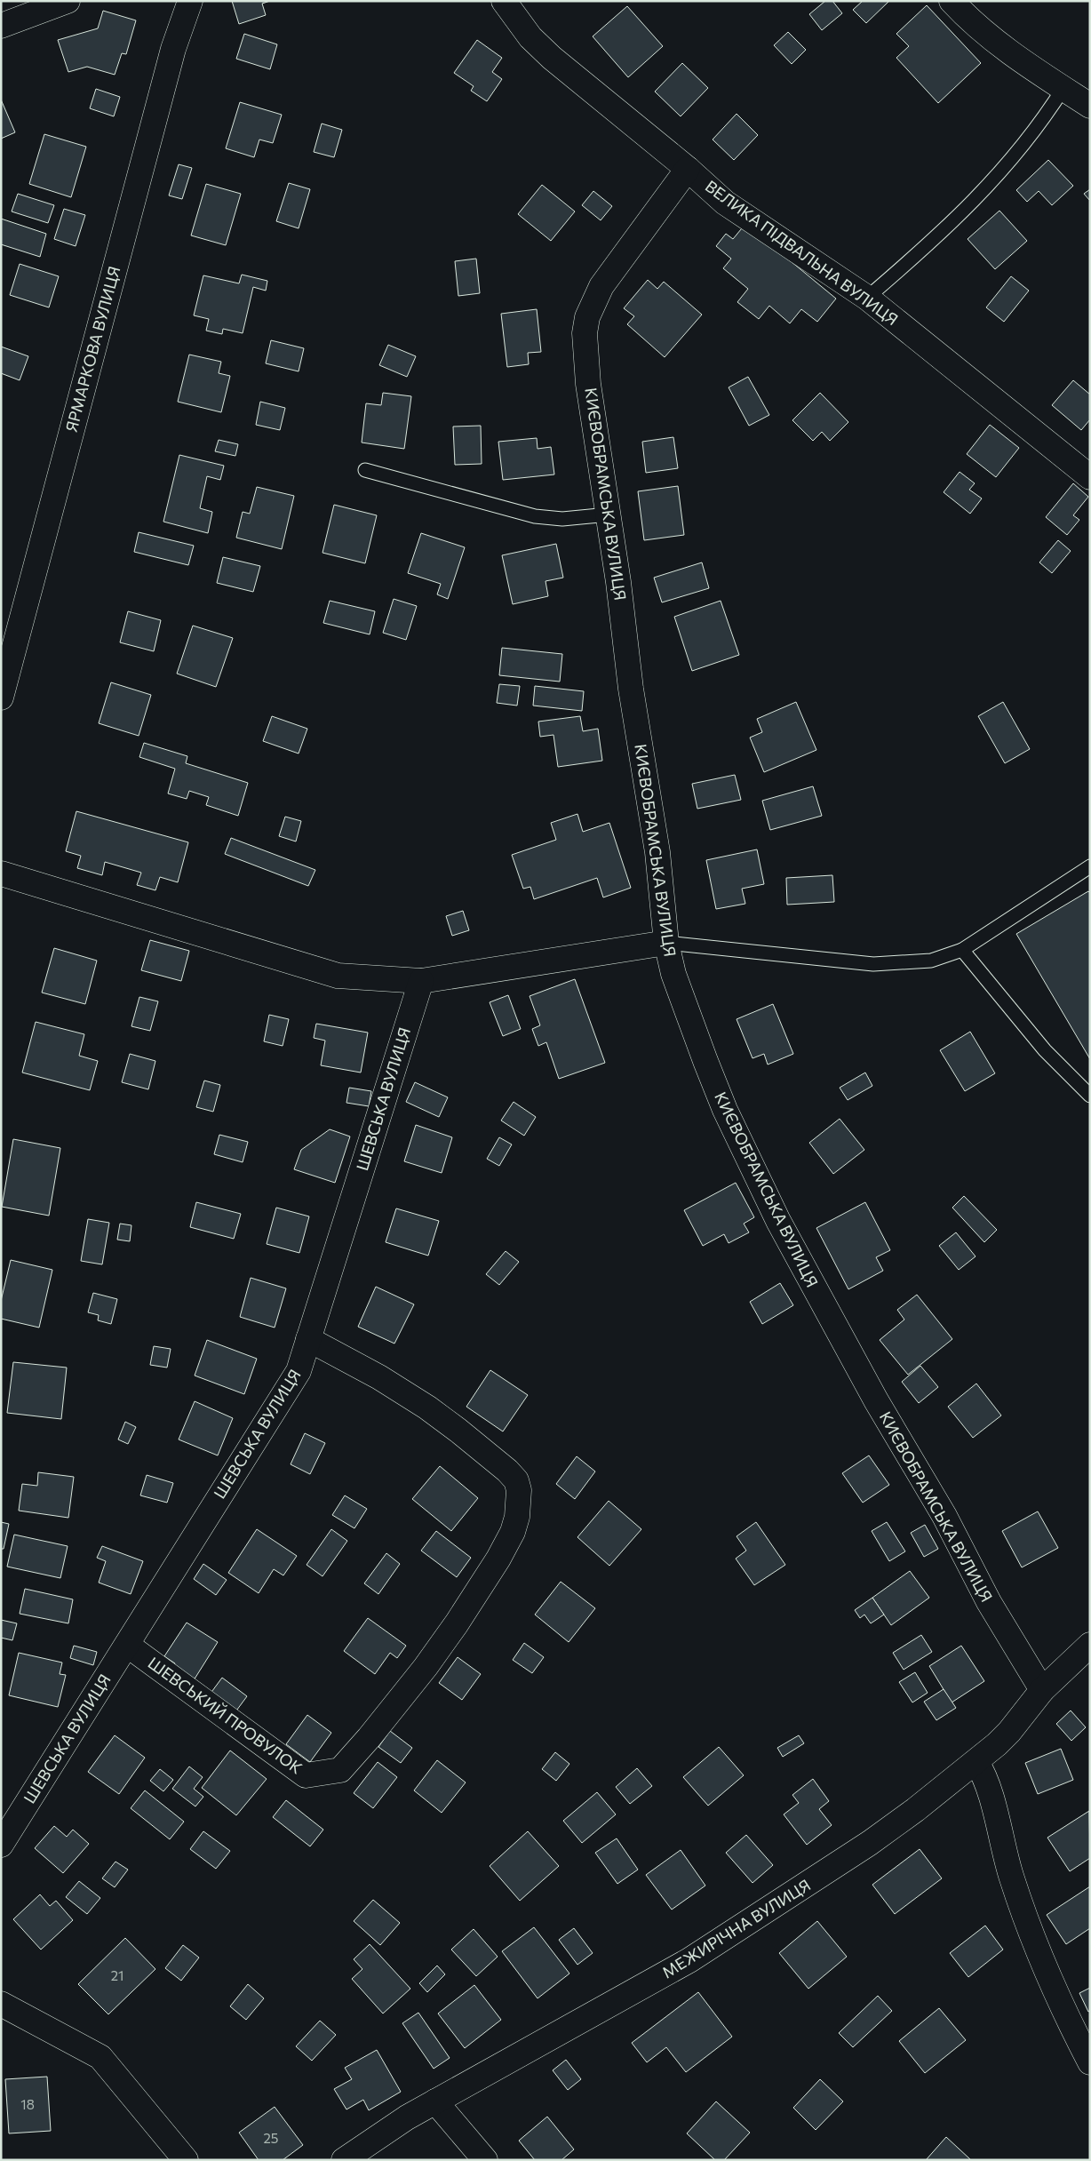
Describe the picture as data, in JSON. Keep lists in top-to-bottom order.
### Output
{
  "streets": {
    "street": [
      "ВЕЛИКА ПІДВАЛЬНА ВУЛИЦЯ",
      "ЯРМАРКОВА ВУЛИЦЯ",
      "КИЄВОБРАМСЬКА ВУЛИЦЯ",
      "ШЕВСЬКА ВУЛИЦЯ",
      "ШЕВСЬКИЙ ПРОВУЛОК",
      "МЕЖИРІЧНА ВУЛИЦЯ"
    ]
  },
  "crossings": [
    ["ВЕЛИКА ПІДВАЛЬНА ВУЛИЦЯ", "КИЄВОБРАМСЬКА ВУЛИЦЯ"],
    ["КИЄВОБРАМСЬКА ВУЛИЦЯ", "МЕЖИРІЧНА ВУЛИЦЯ"],
    ["ШЕВСЬКА ВУЛИЦЯ", "ШЕВСЬКИЙ ПРОВУЛОК"]
  ],
  "house_numbers": ["21", "18", "25"]
}
